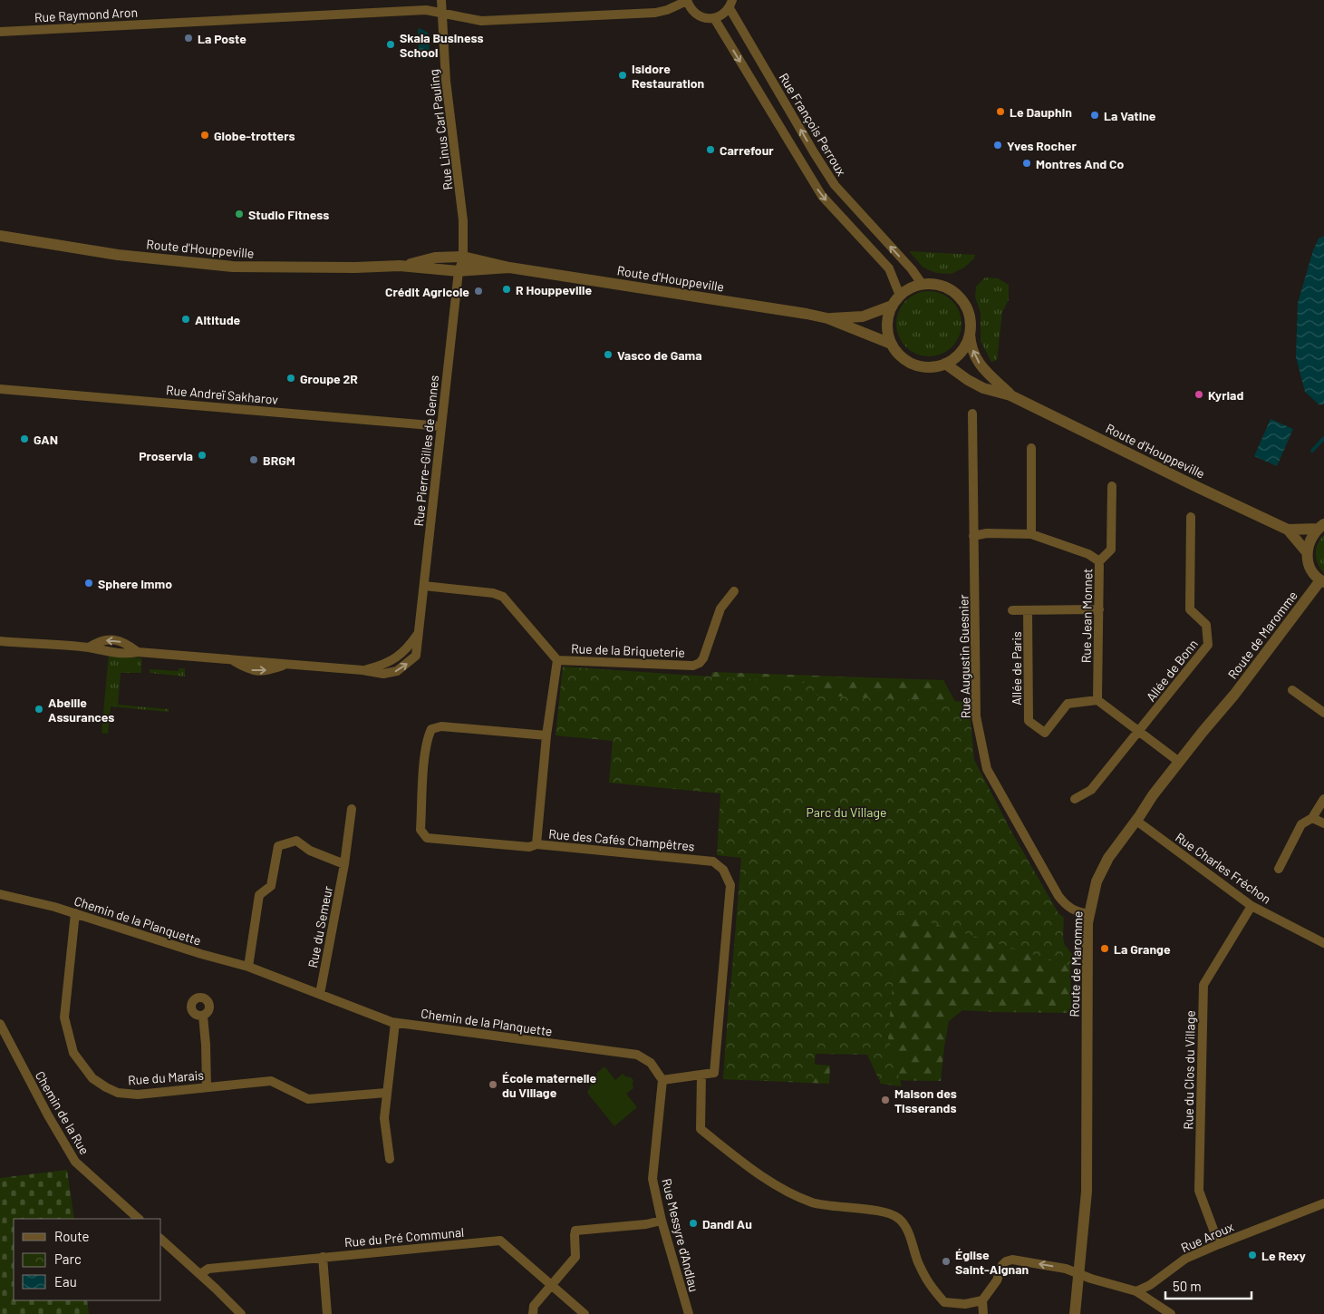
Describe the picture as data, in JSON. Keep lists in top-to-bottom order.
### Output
{
  "streets": {
    "street": [
      "Rue Raymond Aron",
      "Rue François Perroux",
      "Rue Linus Carl Pauling",
      "Route d'Houppeville",
      "Rue Andreï Sakharov",
      "Rue Pierre-Gilles de Gennes",
      "Rue Jean Monnet",
      "Route de Maromme",
      "Rue de la Briqueterie",
      "Rue Augustin Guesnier",
      "Allée de Paris",
      "Allée de Bonn",
      "Rue des Cafés Champêtres",
      "Rue Charles Fréchon",
      "Chemin de la Planquette",
      "Rue du Semeur",
      "Rue du Clos du Village",
      "Rue du Marais",
      "Chemin de la Rue",
      "Rue Messyre d'Andlau",
      "Rue du Pré Communal",
      "Rue Aroux"
    ]
  },
  "crossings": [
    ["Rue Raymond Aron", "Rue Linus Carl Pauling"],
    ["Rue François Perroux", "Route d'Houppeville"],
    ["Rue Linus Carl Pauling", "Route d'Houppeville"],
    ["Route d'Houppeville", "Rue Pierre-Gilles de Gennes"],
    ["Route d'Houppeville", "Route de Maromme"],
    ["Rue Andreï Sakharov", "Rue Pierre-Gilles de Gennes"],
    ["Rue Jean Monnet", "Rue Augustin Guesnier"],
    ["Rue Jean Monnet", "Allée de Paris"],
    ["Route de Maromme", "Rue Augustin Guesnier"],
    ["Route de Maromme", "Rue Charles Fréchon"],
    ["Rue de la Briqueterie", "Rue des Cafés Champêtres"],
    ["Rue Charles Fréchon", "Rue du Clos du Village"],
    ["Chemin de la Planquette", "Rue du Semeur"],
    ["Chemin de la Planquette", "Rue du Marais"],
    ["Chemin de la Planquette", "Rue Messyre d'Andlau"],
    ["Rue du Clos du Village", "Rue Aroux"]
  ],
  "parks": ["Parc du Village"],
  "places": [
    "La Poste",
    "Skala Business School",
    "Isidore Restauration",
    "Le Dauphin",
    "La Vatine",
    "Globe-trotters",
    "Yves Rocher",
    "Carrefour",
    "Montres And Co",
    "Studio Fitness",
    "R Houppeville",
    "Crédit Agricole",
    "Altitude",
    "Vasco de Gama",
    "Groupe 2R",
    "Kyriad",
    "GAN",
    "Proservia",
    "BRGM",
    "Sphere Immo",
    "Abeille Assurances",
    "La Grange",
    "École maternelle du Village",
    "Maison des Tisserands",
    "Dandl Au",
    "Le Rexy",
    "Église Saint-Aignan"
  ],
  "legend": ["Route", "Parc", "Eau"],
  "scale_bar": "50 m"
}
